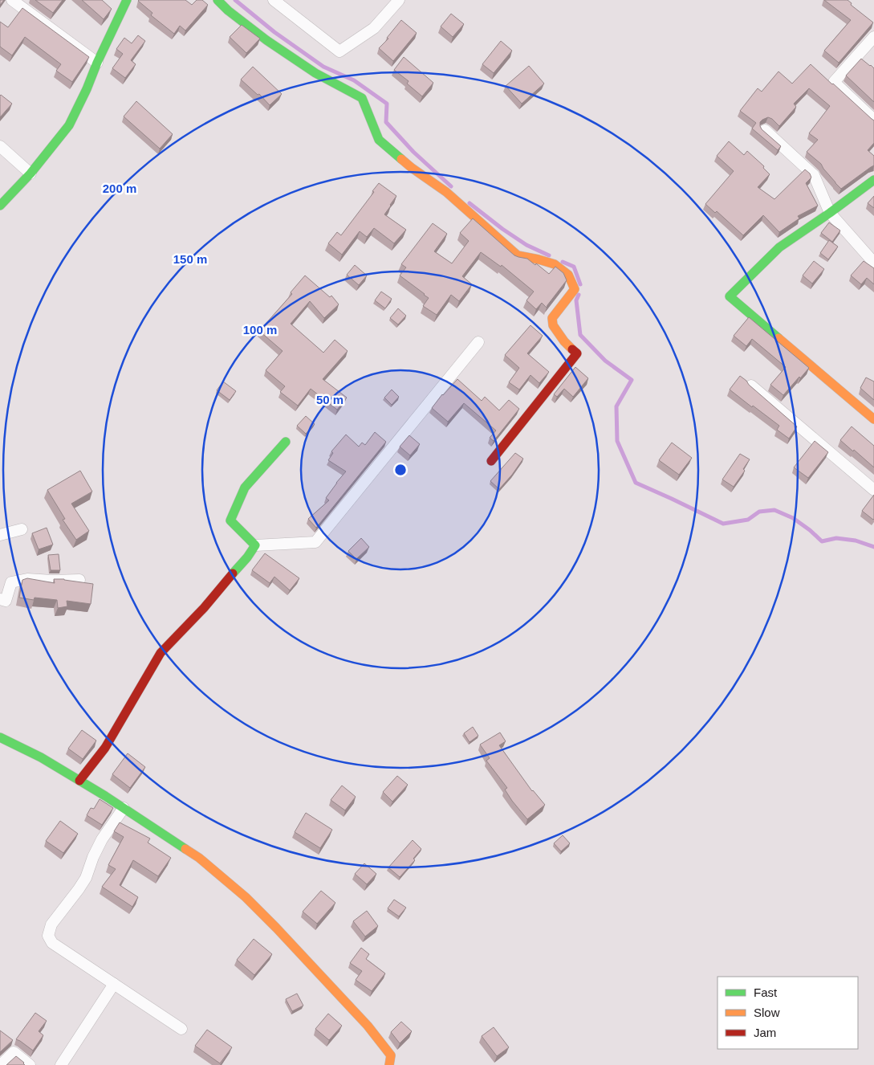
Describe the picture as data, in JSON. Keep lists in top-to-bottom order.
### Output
{
  "legend": ["Fast", "Slow", "Jam"],
  "rings": [
    "200 m",
    "150 m",
    "100 m",
    "50 m"
  ]
}
